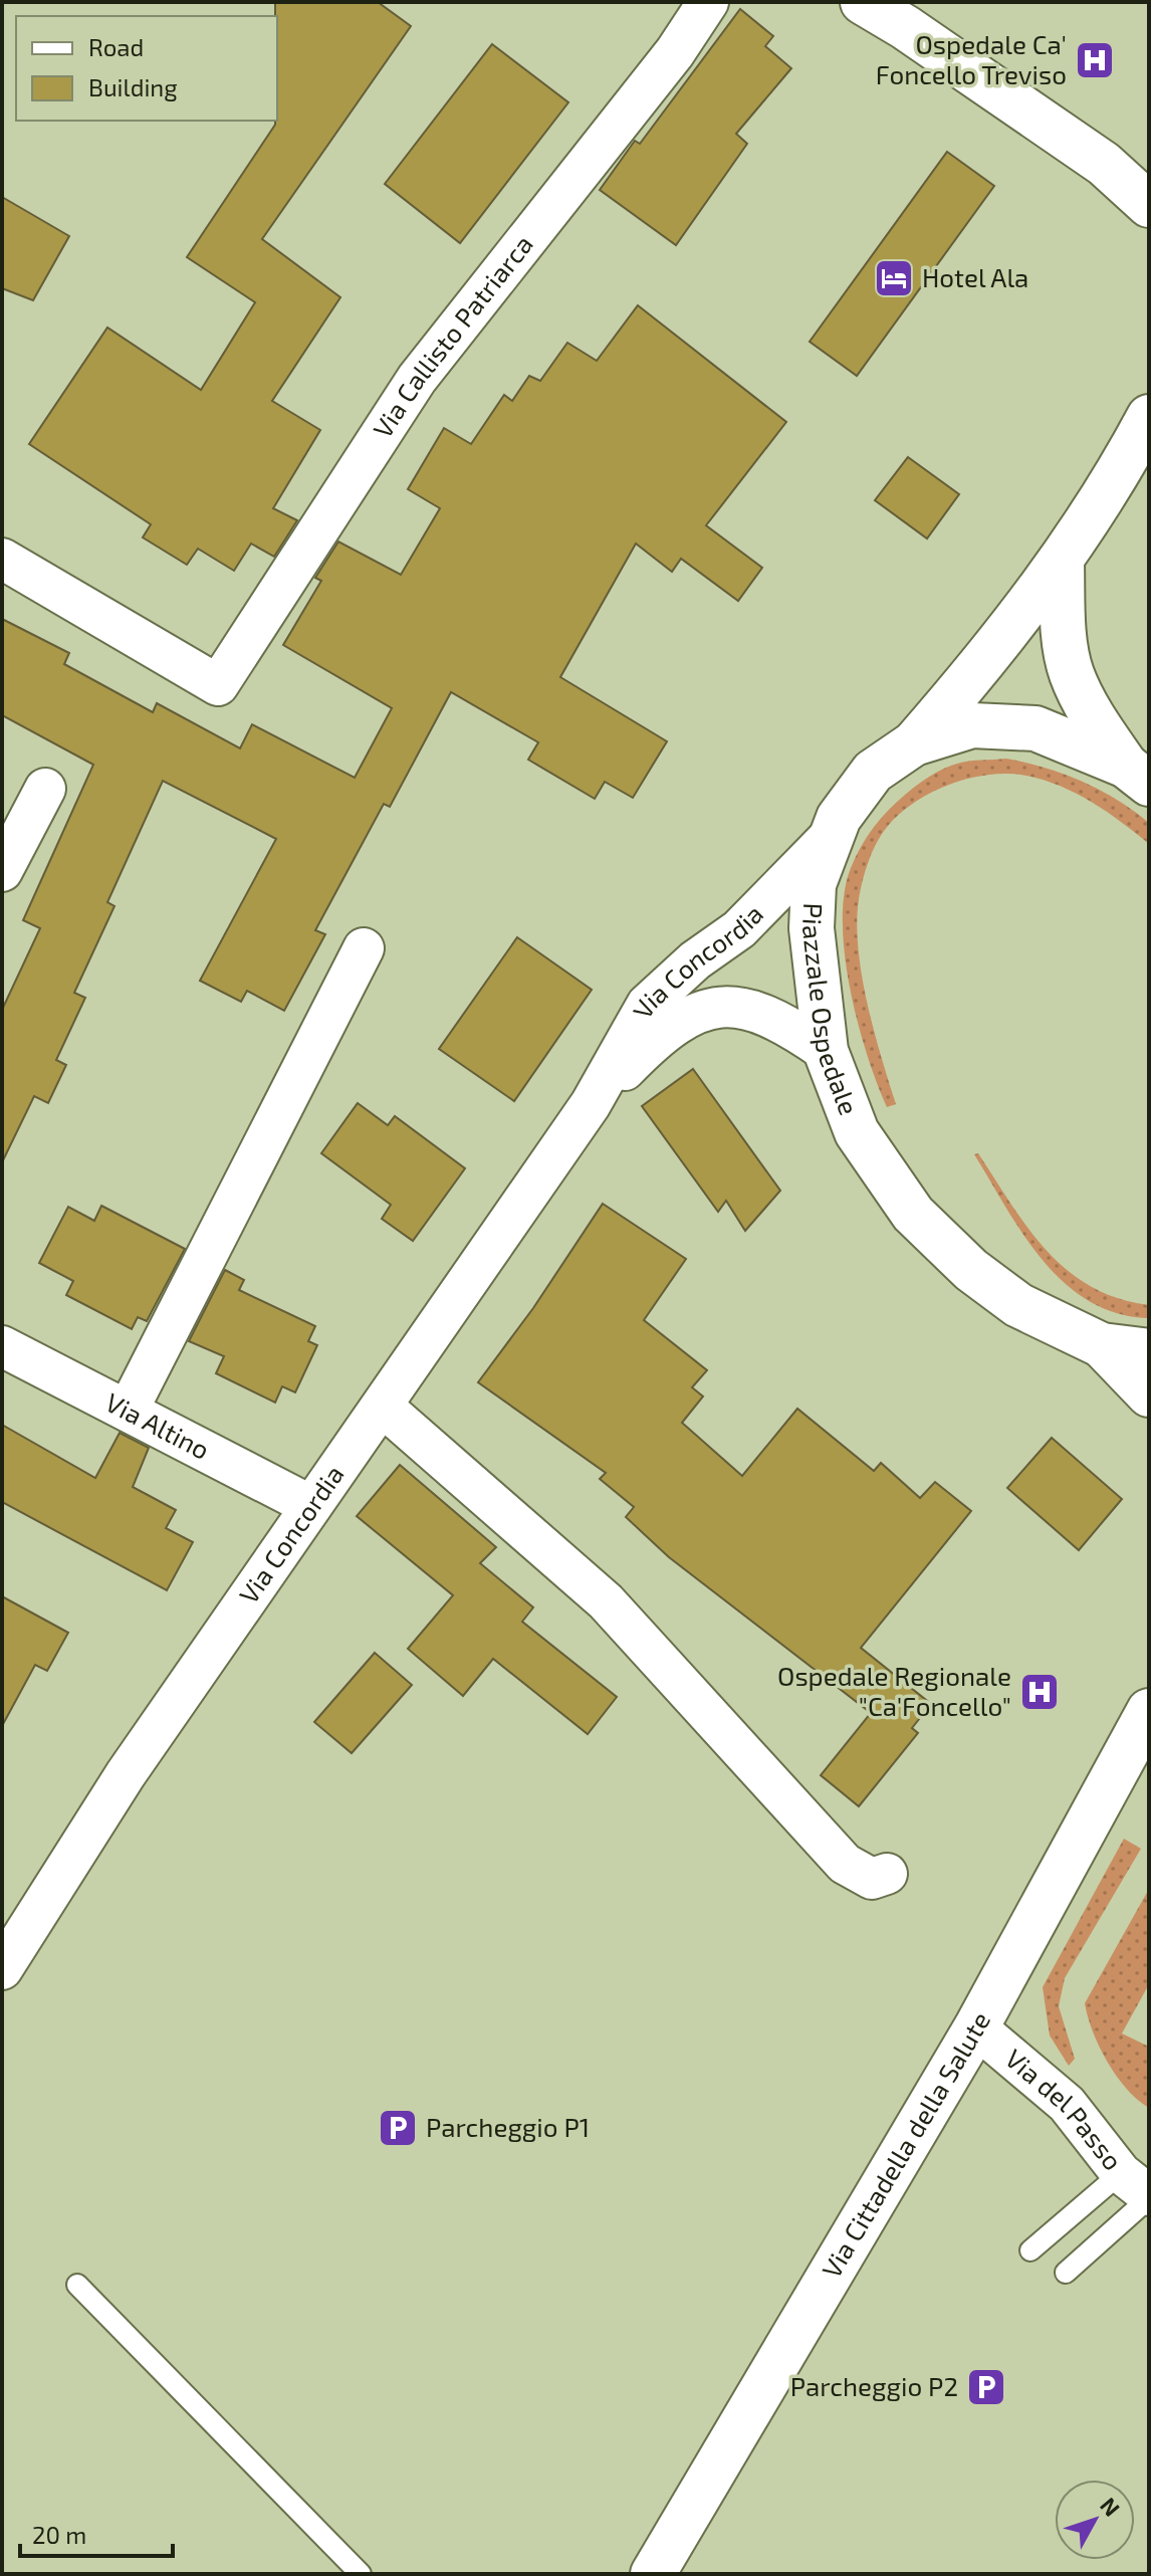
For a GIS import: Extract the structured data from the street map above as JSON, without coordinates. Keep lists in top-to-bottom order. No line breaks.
{"streets":{"street":["Via Callisto Patriarca","Via Concordia","Piazzale Ospedale","Via Altino","Via del Passo","Via Cittadella della Salute"]},"crossings":[["Via Concordia","Piazzale Ospedale"],["Via Concordia","Via Altino"],["Via del Passo","Via Cittadella della Salute"]],"places":{"hospital":["Ospedale Ca' Foncello Treviso","Ospedale Regionale \"Ca'Foncello\""],"hotel":["Hotel Ala"],"parking":["Parcheggio P1","Parcheggio P2"]},"legend":["Road","Building"],"scale_bar":"20 m","north":"top right"}
